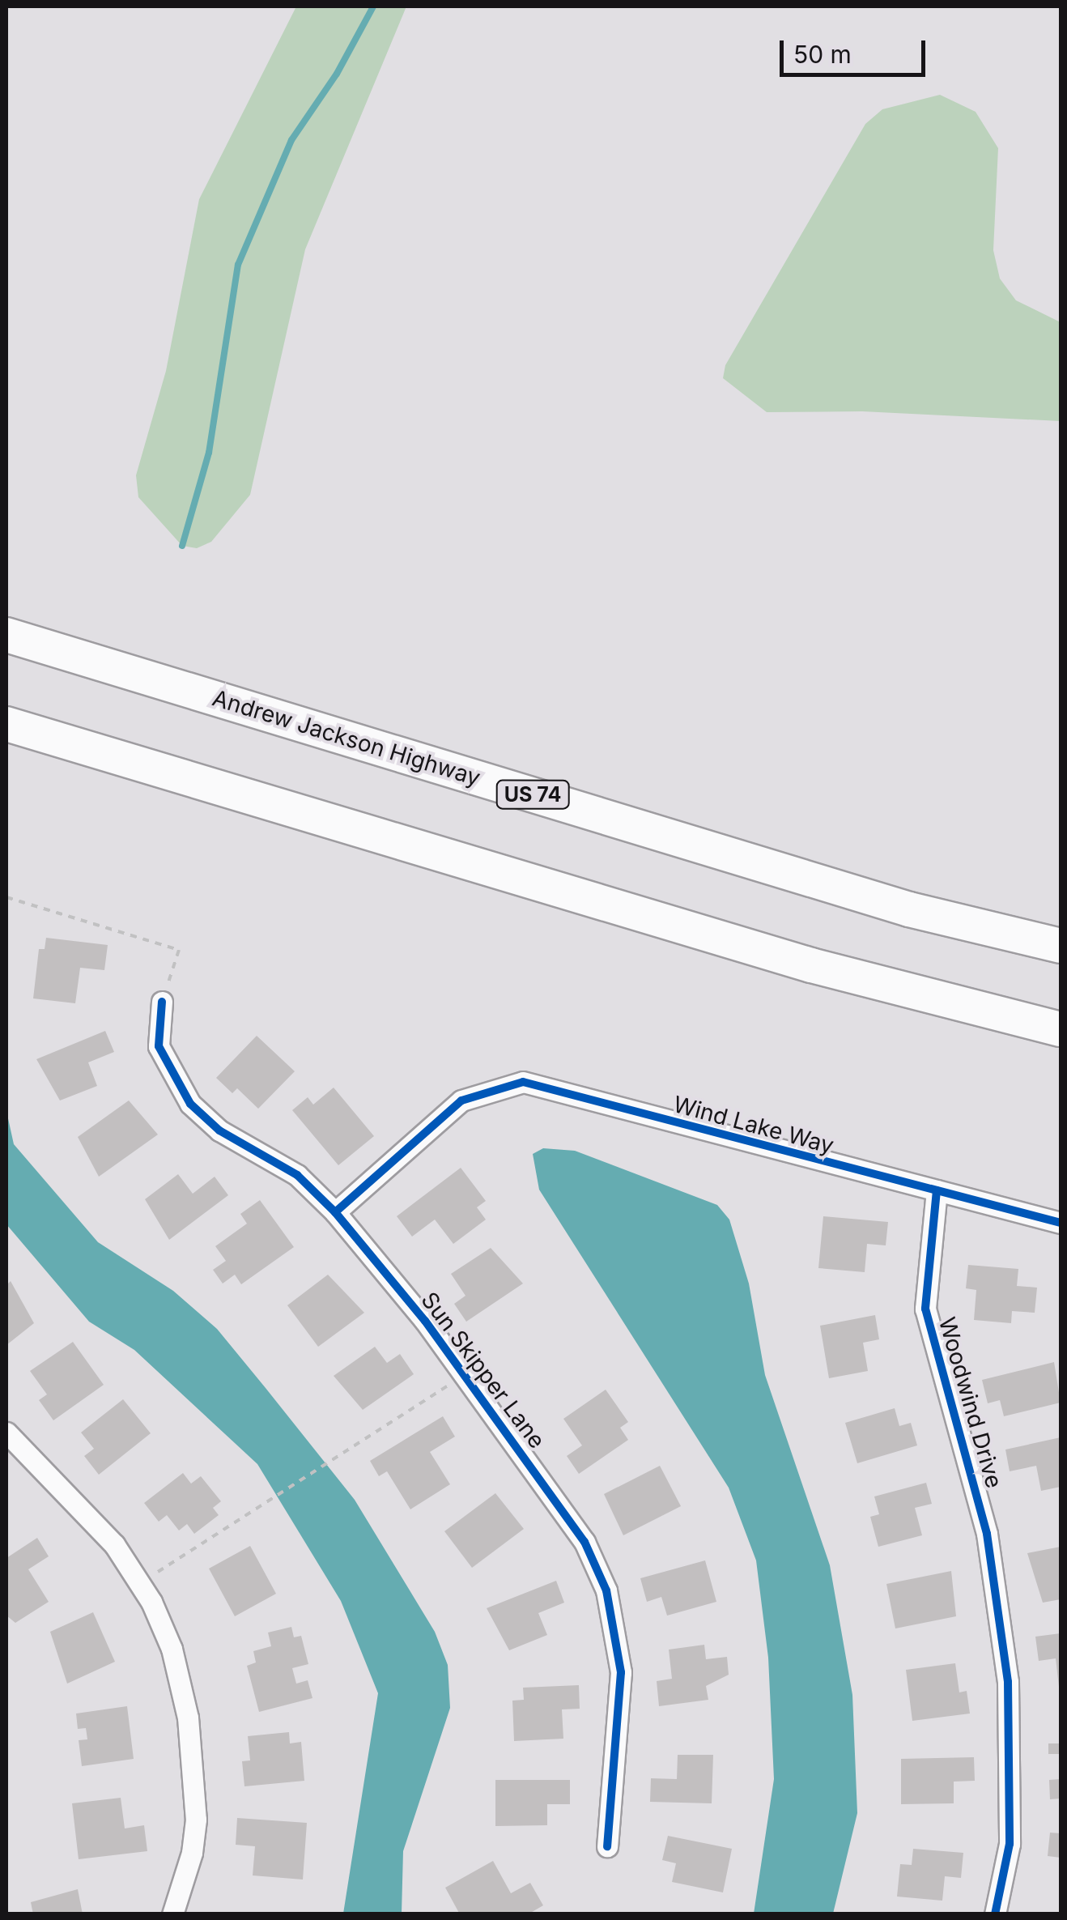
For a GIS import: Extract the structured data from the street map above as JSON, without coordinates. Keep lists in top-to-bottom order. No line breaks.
{"streets":{"highway":["Andrew Jackson Highway","US 74"],"street":["Wind Lake Way","Sun Skipper Lane","Woodwind Drive"]},"crossings":[["Wind Lake Way","Sun Skipper Lane"],["Wind Lake Way","Woodwind Drive"]],"scale_bar":"50 m"}
